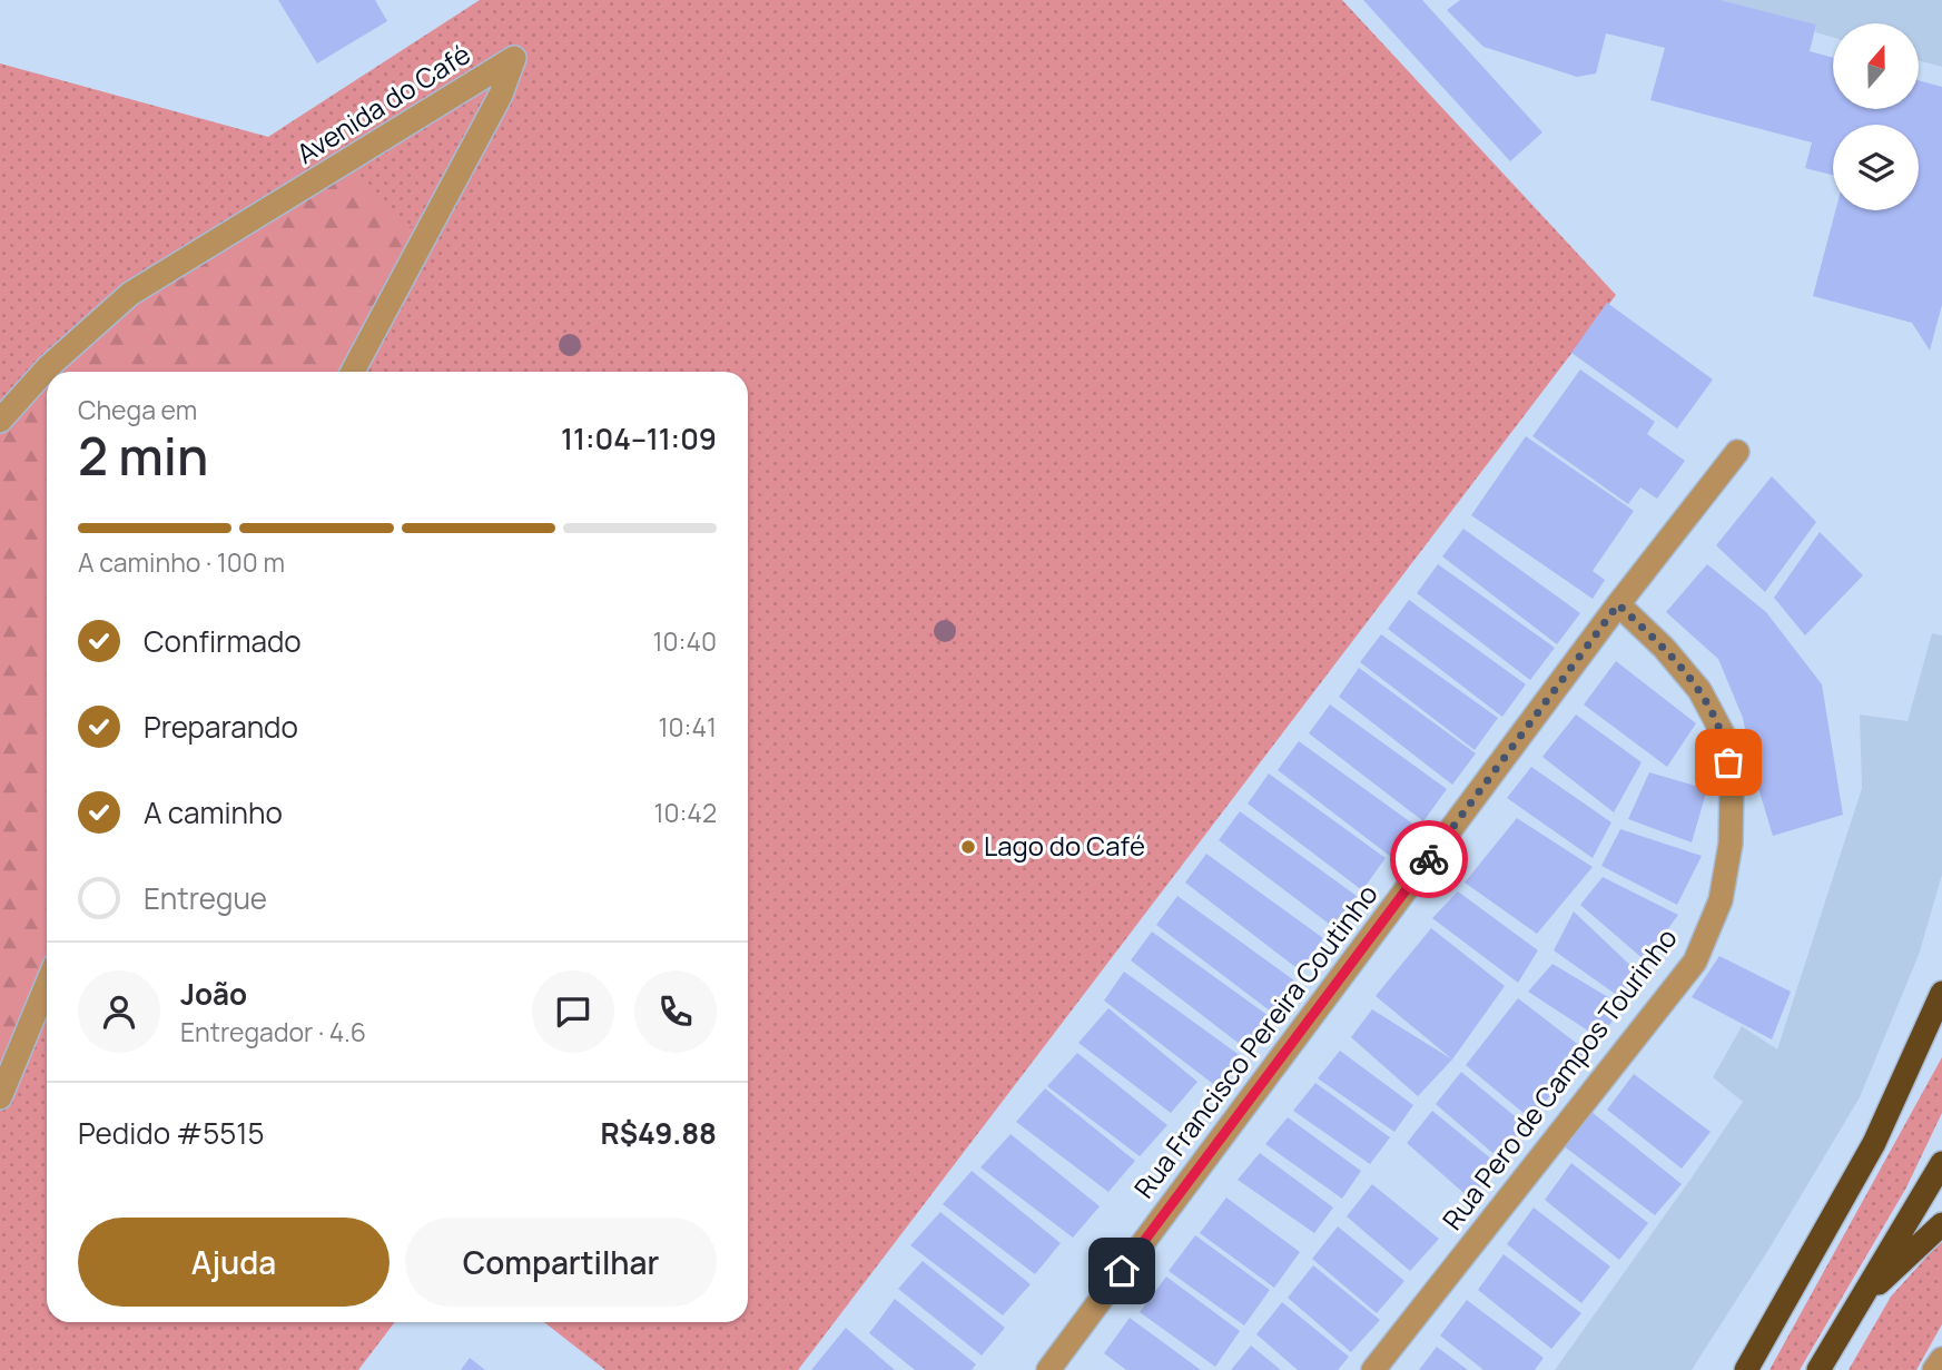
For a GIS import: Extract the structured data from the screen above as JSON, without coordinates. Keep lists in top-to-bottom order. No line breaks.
{"streets":{"street":["Avenida do Café","Rua Francisco Pereira Coutinho","Rua Pero de Campos Tourinho"]},"crossings":[["Rua Francisco Pereira Coutinho","Rua Pero de Campos Tourinho"]],"places":["Lago do Café"],"north":"top","page":{"heading":["2 min","Chega em","11:04–11:09"],"panel":["João","Entregador · 4.6","Pedido #5515","R$49.88"],"bar":"A caminho · 100 m","list":[["Confirmado","10:40"],["Preparando","10:41"],["A caminho","10:42"],"Entregue"],"buttons":["Ajuda","Compartilhar"]}}
